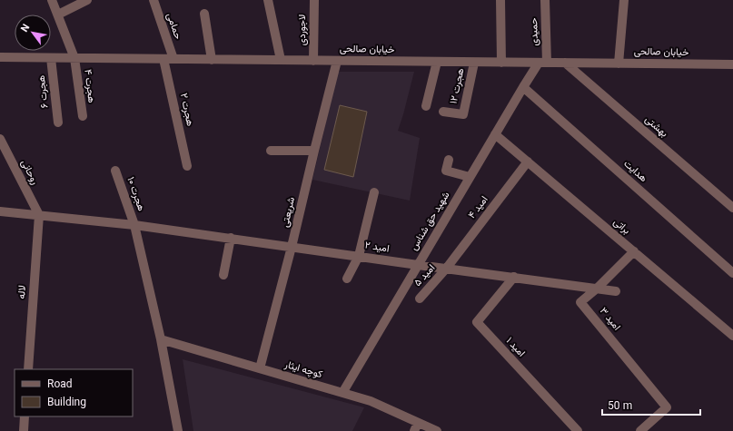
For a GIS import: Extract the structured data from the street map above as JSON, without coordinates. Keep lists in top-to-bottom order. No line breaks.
{"streets":{"street":["حمامی","لاجوردی","حمیدی","خیابان صالحی","هجرت ۴","هجرت ۱۲","هجرت ۶","هجرت ۲","بهشتی","هدایت","روحانی","هجرت ۱۰","امید ۴","شریعتی","شهید حق شناس","براتی","امید ۲","امید ۵","لاله","امید ۳","امید ۱","کوچه ایثار"]},"crossings":[["حمامی","خیابان صالحی"],["لاجوردی","خیابان صالحی"],["حمیدی","خیابان صالحی"],["حمیدی","شهید حق شناس"],["خیابان صالحی","هجرت ۴"],["خیابان صالحی","هجرت ۱۲"],["خیابان صالحی","هجرت ۶"],["خیابان صالحی","هجرت ۲"],["خیابان صالحی","بهشتی"],["خیابان صالحی","شریعتی"],["خیابان صالحی","شهید حق شناس"],["هدایت","شهید حق شناس"],["روحانی","لاله"],["هجرت ۱۰","امید ۲"],["هجرت ۱۰","کوچه ایثار"],["امید ۴","براتی"],["امید ۴","امید ۲"],["امید ۴","امید ۵"],["شریعتی","امید ۲"],["شریعتی","کوچه ایثار"],["شهید حق شناس","براتی"],["شهید حق شناس","امید ۲"],["شهید حق شناس","کوچه ایثار"],["براتی","امید ۳"],["امید ۲","امید ۵"],["امید ۲","امید ۳"],["امید ۲","امید ۱"]],"legend":["Road","Building"],"scale_bar":"50 m","north":"top left"}
